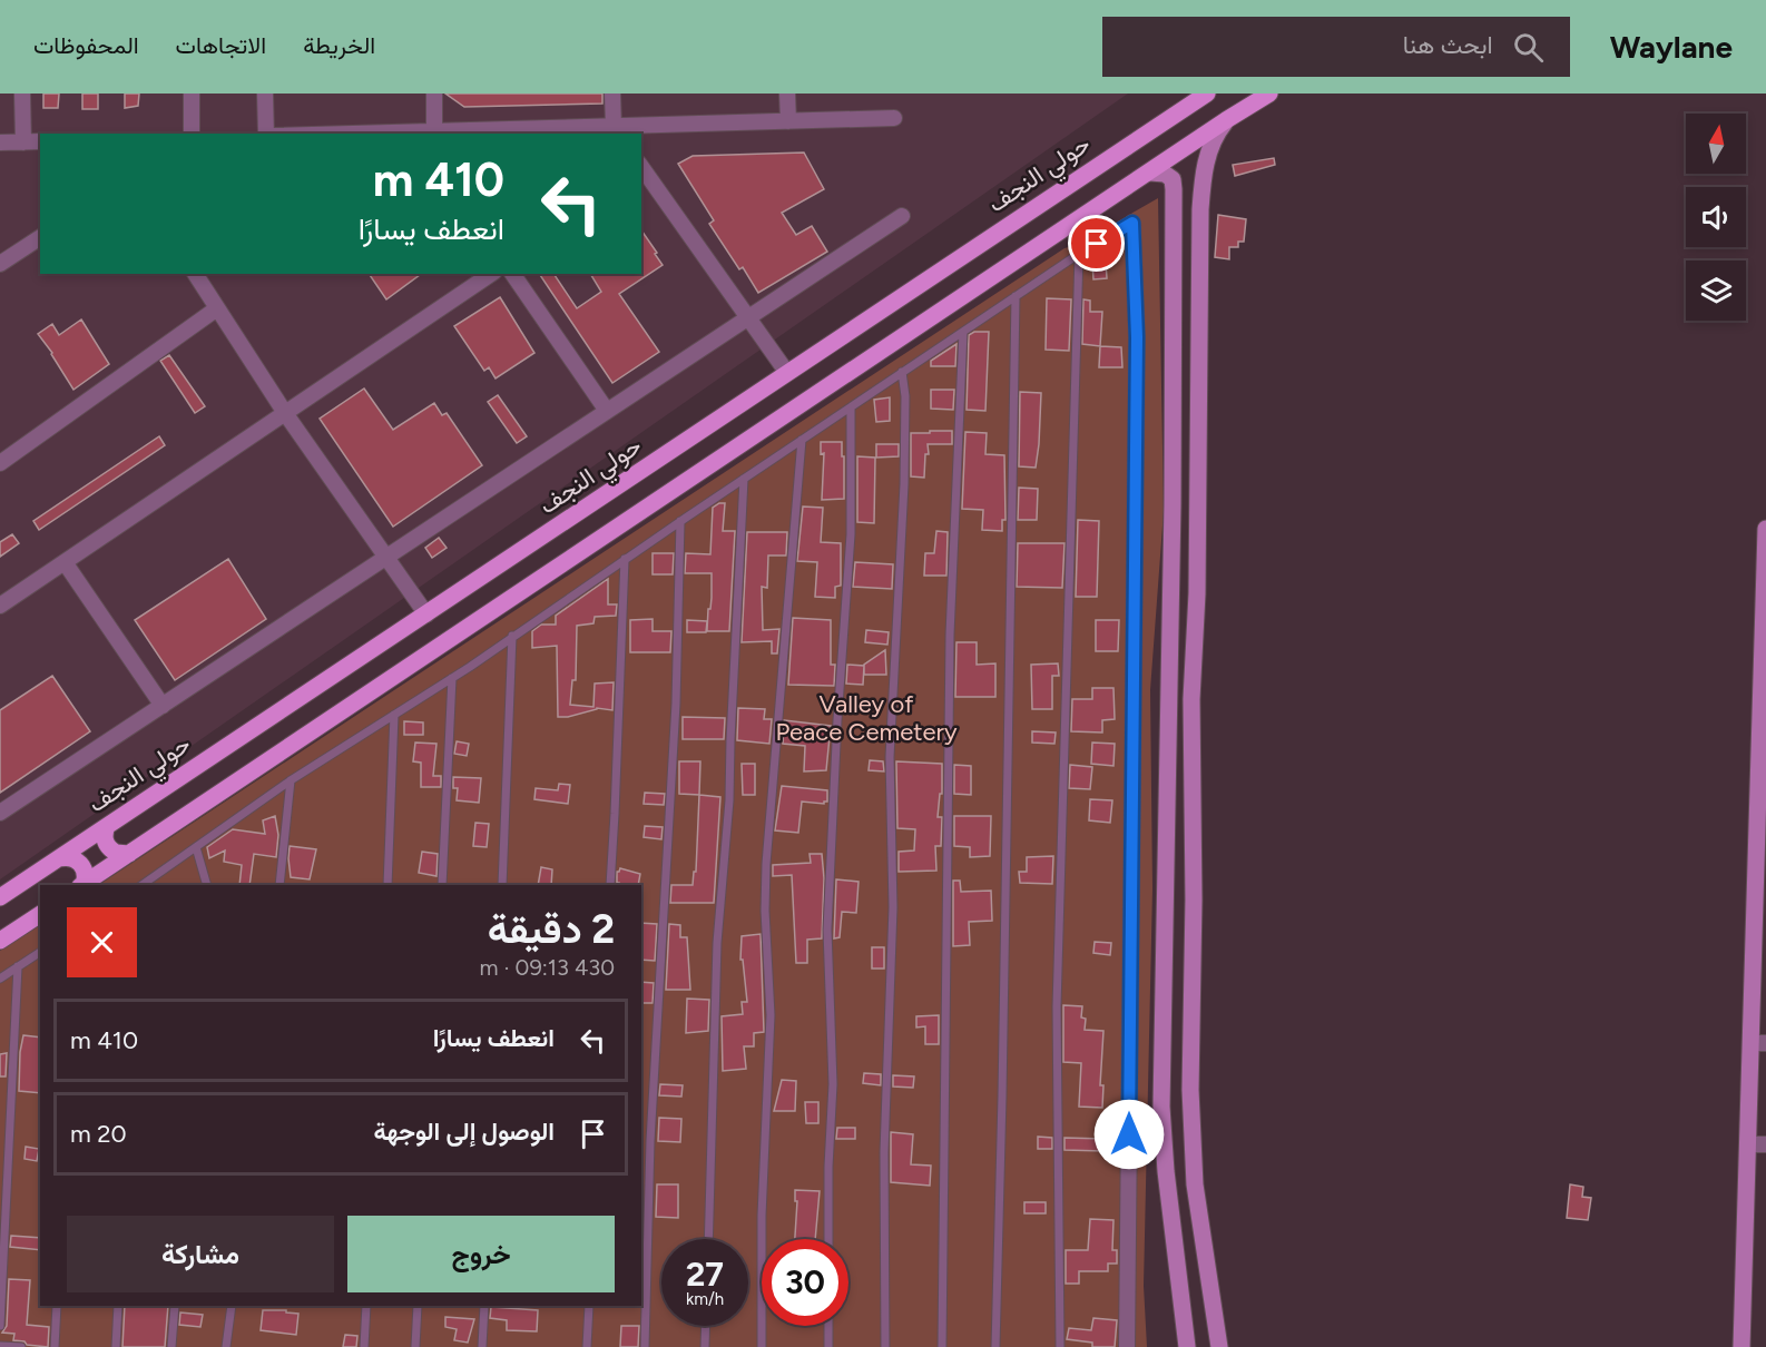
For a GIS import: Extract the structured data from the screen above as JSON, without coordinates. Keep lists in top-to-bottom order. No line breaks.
{"streets":{"main road":["حولي النجف"]},"parks":["Valley of Peace Cemetery"],"north":"top","page":{"header":"Waylane","search":"ابحث هنا","nav":["الخريطة","الاتجاهات","المحفوظات"],"turn":["410 m","انعطف يسارًا"],"heading":["2 دقيقة","430 m · 09:13"],"list":[{"name":"انعطف يسارًا","value":"410 m"},{"name":"الوصول إلى الوجهة","value":"20 m"}],"buttons":["خروج","مشاركة"],"speed":"27 km/h","limit":"30"}}
